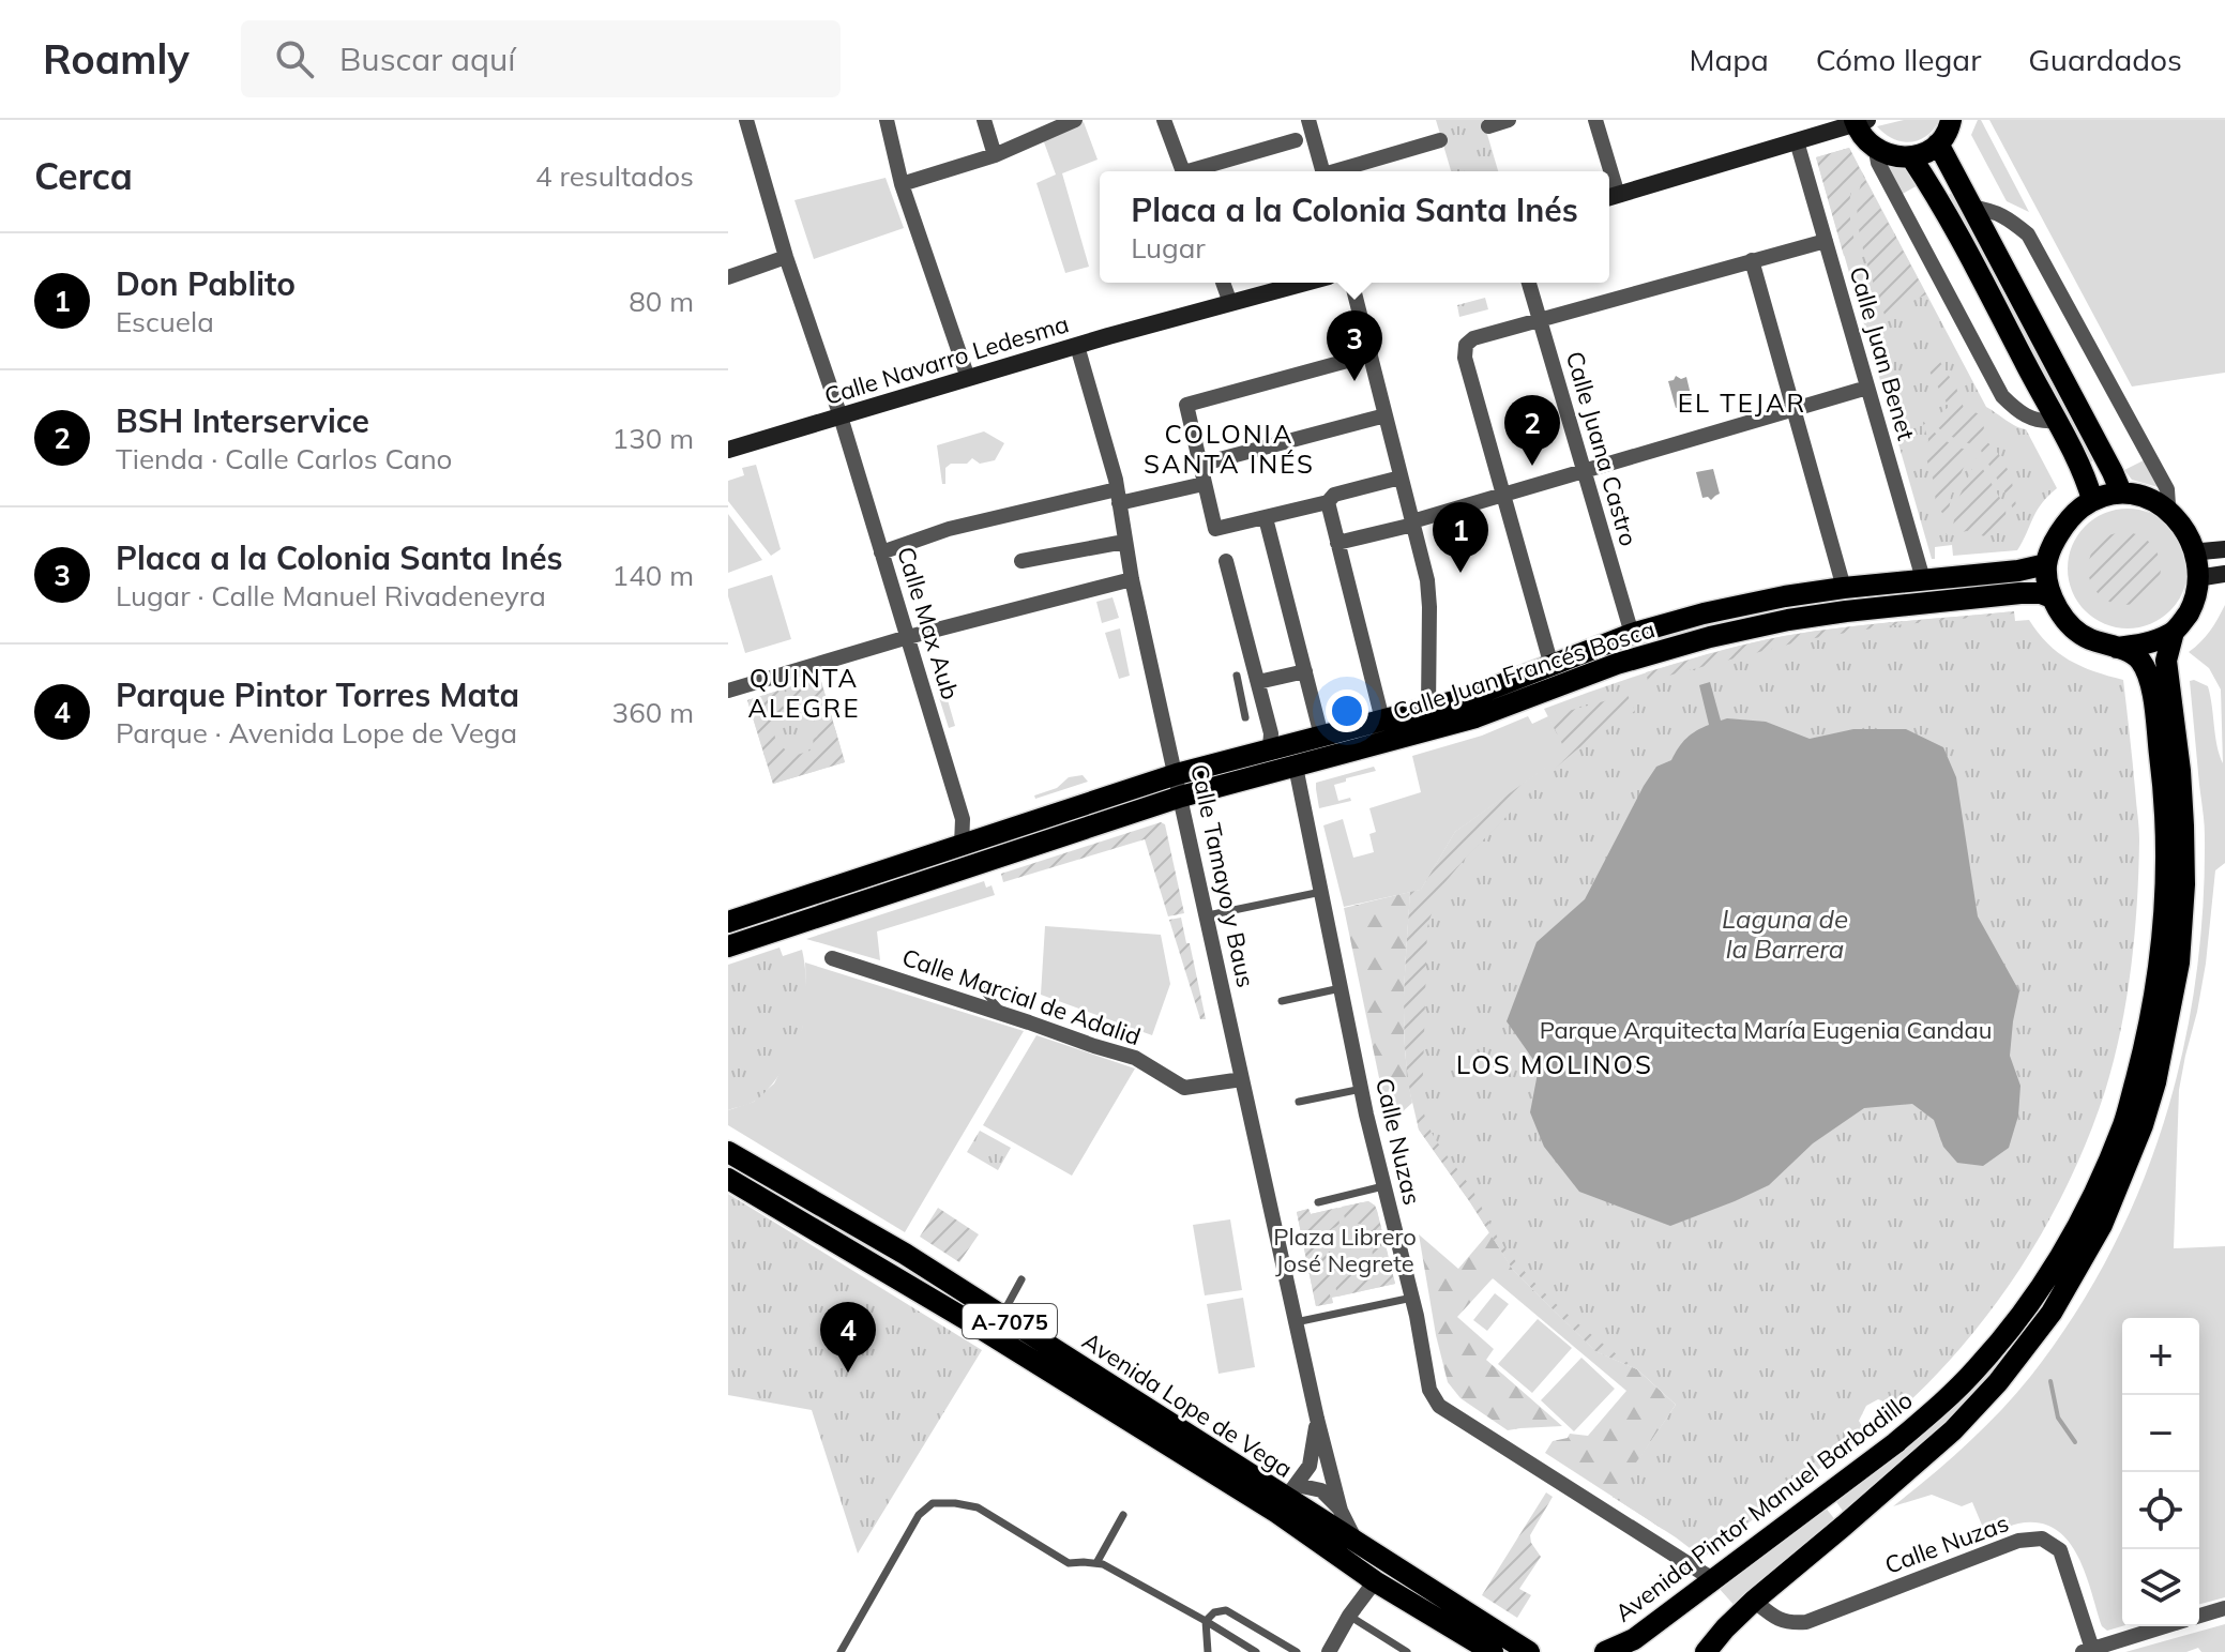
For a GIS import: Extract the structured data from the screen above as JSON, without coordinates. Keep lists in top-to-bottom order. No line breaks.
{"streets":{"main road":["Calle Navarro Ledesma","Calle Juan Francés Bosca","A-7075","Avenida Lope de Vega","Avenida Pintor Manuel Barbadillo"],"street":["Calle Juan Benet","Calle Juana Castro","Calle Max Aub","Calle Tamayo y Baus","Calle Marcial de Adalid","Calle Nuzas"]},"crossings":[["Calle Juan Benet","Calle Juan Francés Bosca"],["Calle Navarro Ledesma","Calle Max Aub"],["Calle Navarro Ledesma","Calle Tamayo y Baus"],["Calle Juana Castro","Calle Juan Francés Bosca"],["Calle Max Aub","Calle Juan Francés Bosca"],["Calle Juan Francés Bosca","Calle Tamayo y Baus"],["Calle Juan Francés Bosca","Calle Nuzas"],["Calle Juan Francés Bosca","Avenida Pintor Manuel Barbadillo"],["Calle Tamayo y Baus","Calle Marcial de Adalid"],["Calle Tamayo y Baus","Avenida Lope de Vega"],["Calle Nuzas","Avenida Pintor Manuel Barbadillo"]],"districts":["EL TEJAR","COLONIA SANTA INÉS","QUINTA ALEGRE","LOS MOLINOS"],"water":["Laguna de la Barrera"],"parks":["Parque Arquitecta María Eugenia Candau","Plaza Librero José Negrete"],"page":{"header":"Roamly","search":"Buscar aquí","nav":["Mapa","Cómo llegar","Guardados"],"heading":["Cerca","4 resultados"],"popup":["Placa a la Colonia Santa Inés","Lugar"],"list":[{"mark":"1","name":"Don Pablito","note":"Escuela","value":"80 m"},{"mark":"2","name":"BSH Interservice","note":"Tienda · Calle Carlos Cano","value":"130 m"},{"mark":"3","name":"Placa a la Colonia Santa Inés","note":"Lugar · Calle Manuel Rivadeneyra","value":"140 m"},{"mark":"4","name":"Parque Pintor Torres Mata","note":"Parque · Avenida Lope de Vega","value":"360 m"}],"pins":["3","2","1","4"],"map_buttons":["+","−"]}}
